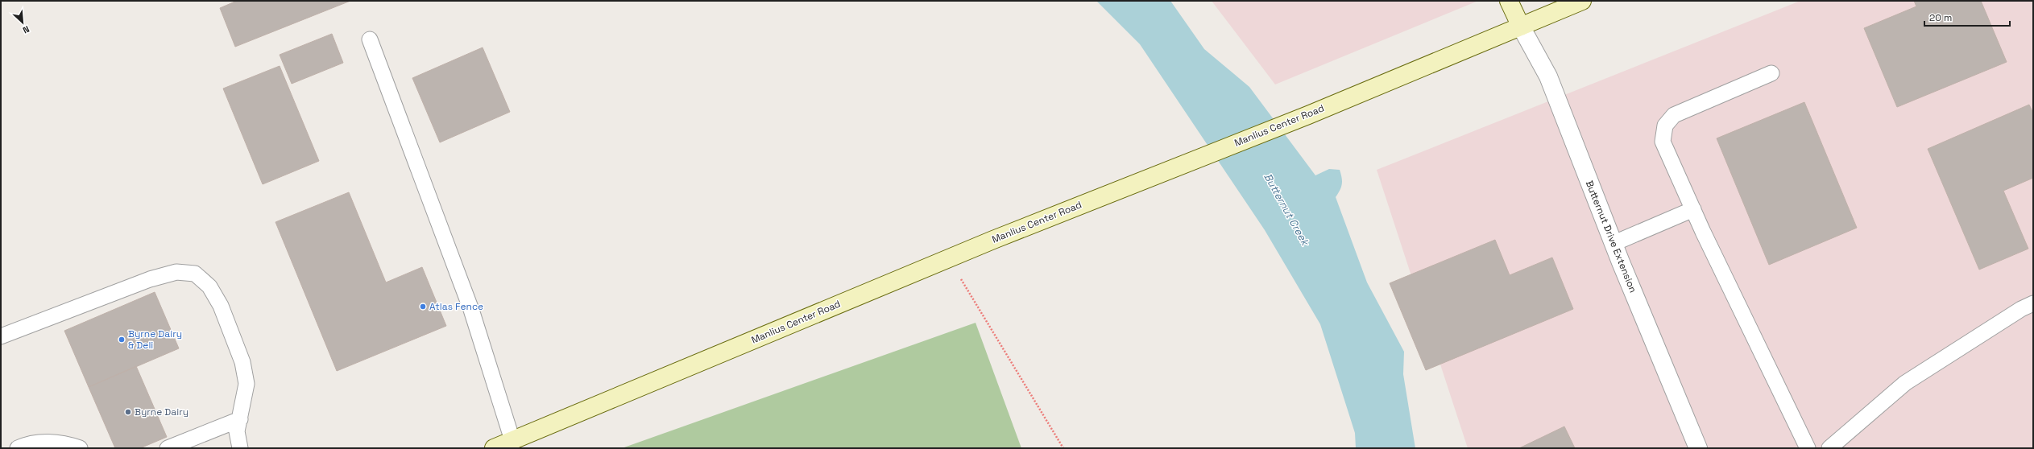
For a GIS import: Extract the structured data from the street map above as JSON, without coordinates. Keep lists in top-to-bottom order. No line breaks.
{"streets":{"main road":["Manlius Center Road"],"street":["Butternut Drive Extension"]},"crossings":[["Manlius Center Road","Butternut Drive Extension"]],"water":["Butternut Creek"],"places":["Atlas Fence","Byrne Dairy & Deli","Byrne Dairy"],"scale_bar":"20 m","north":"bottom right"}
